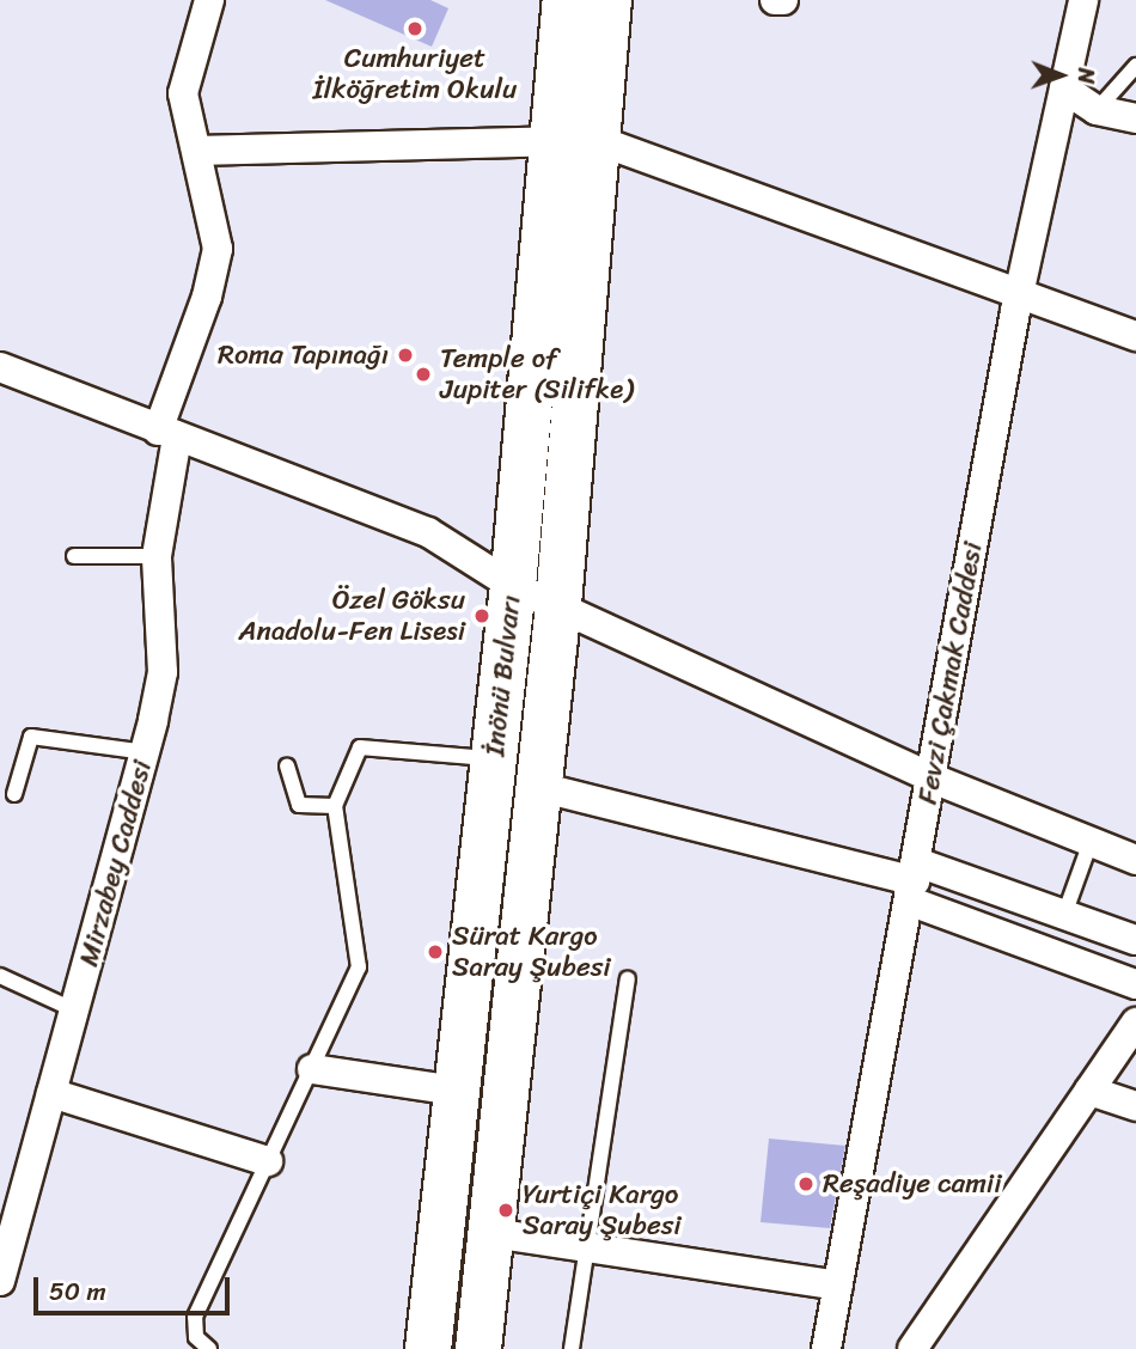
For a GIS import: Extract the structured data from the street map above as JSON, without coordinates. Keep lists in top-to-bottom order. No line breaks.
{"streets":{"main road":["İnönü Bulvarı"],"street":["Fevzi Çakmak Caddesi","Mirzabey Caddesi"]},"places":["Cumhuriyet İlköğretim Okulu","Roma Tapınağı","Temple of Jupiter (Silifke)","Özel Göksu Anadolu-Fen Lisesi","Sürat Kargo Saray Şubesi","Reşadiye camii","Yurtiçi Kargo Saray Şubesi"],"scale_bar":"50 m","north":"right"}
